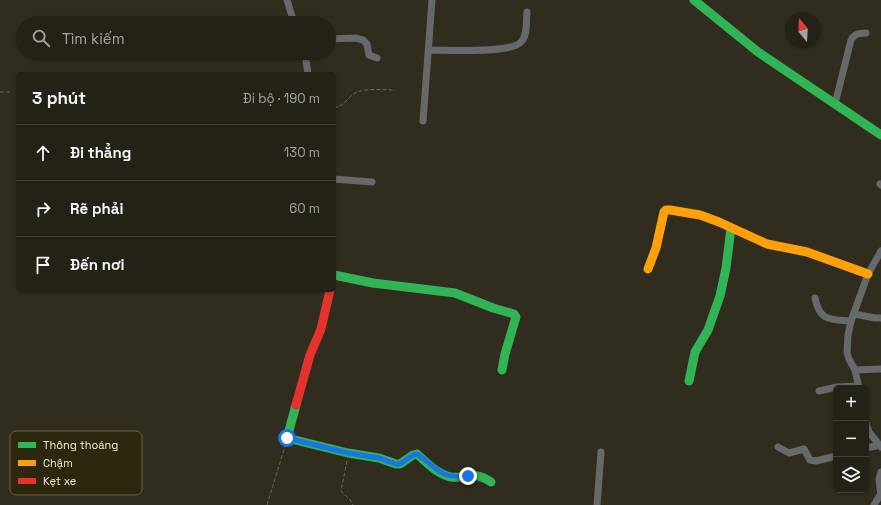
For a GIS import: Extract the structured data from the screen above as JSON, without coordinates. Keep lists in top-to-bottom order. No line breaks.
{"legend":["Thông thoáng","Chậm","Kẹt xe"],"north":"top","page":{"search":"Tìm kiếm","heading":["3 phút","Đi bộ · 190 m"],"list":[["Đi thẳng","130 m"],["Rẽ phải","60 m"],"Đến nơi"],"map_buttons":["+","−"]}}
